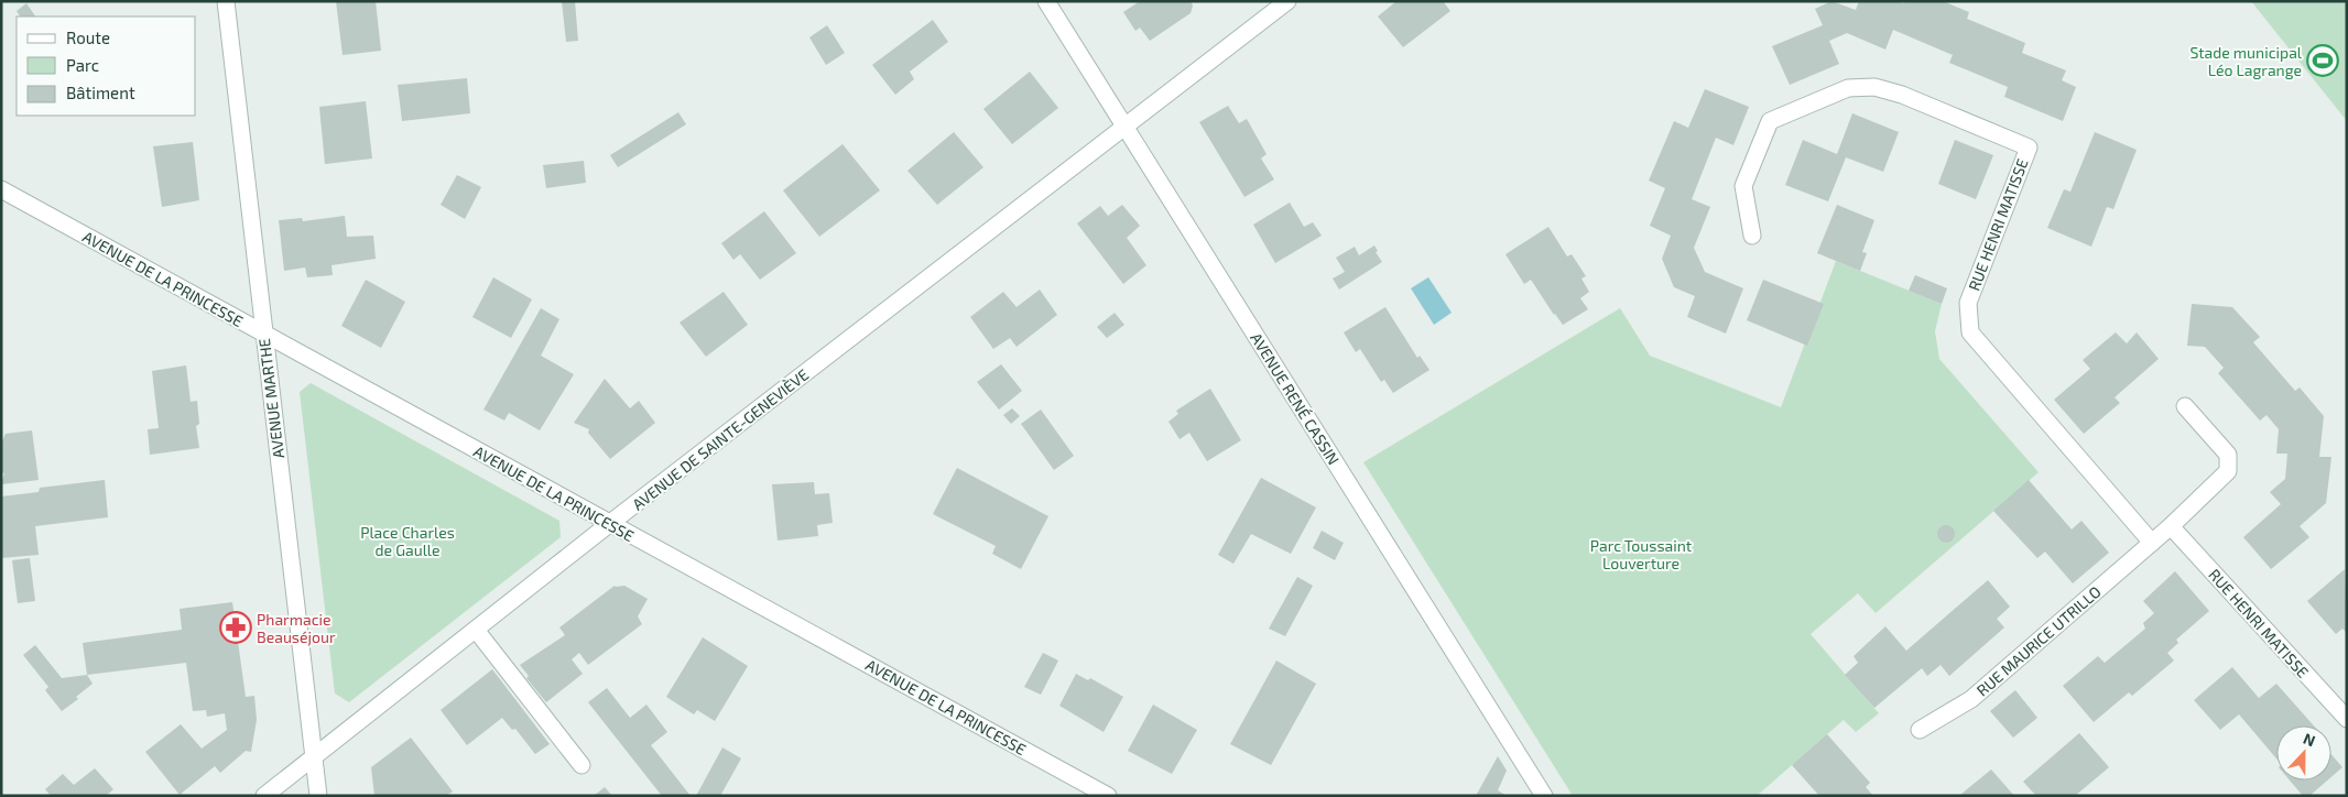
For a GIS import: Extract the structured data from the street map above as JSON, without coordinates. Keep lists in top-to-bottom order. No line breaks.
{"streets":{"street":["RUE HENRI MATISSE","AVENUE DE LA PRINCESSE","AVENUE MARTHE","AVENUE RENÉ CASSIN","AVENUE DE SAINTE-GENEVIÈVE","RUE MAURICE UTRILLO"]},"crossings":[["RUE HENRI MATISSE","RUE MAURICE UTRILLO"],["AVENUE DE LA PRINCESSE","AVENUE MARTHE"],["AVENUE DE LA PRINCESSE","AVENUE DE SAINTE-GENEVIÈVE"],["AVENUE MARTHE","AVENUE DE SAINTE-GENEVIÈVE"],["AVENUE RENÉ CASSIN","AVENUE DE SAINTE-GENEVIÈVE"]],"parks":["Place Charles de Gaulle","Parc Toussaint Louverture"],"places":{"sports":["Stade municipal Léo Lagrange"],"pharmacy":["Pharmacie Beauséjour"]},"legend":["Route","Parc","Bâtiment"],"north":"top"}
